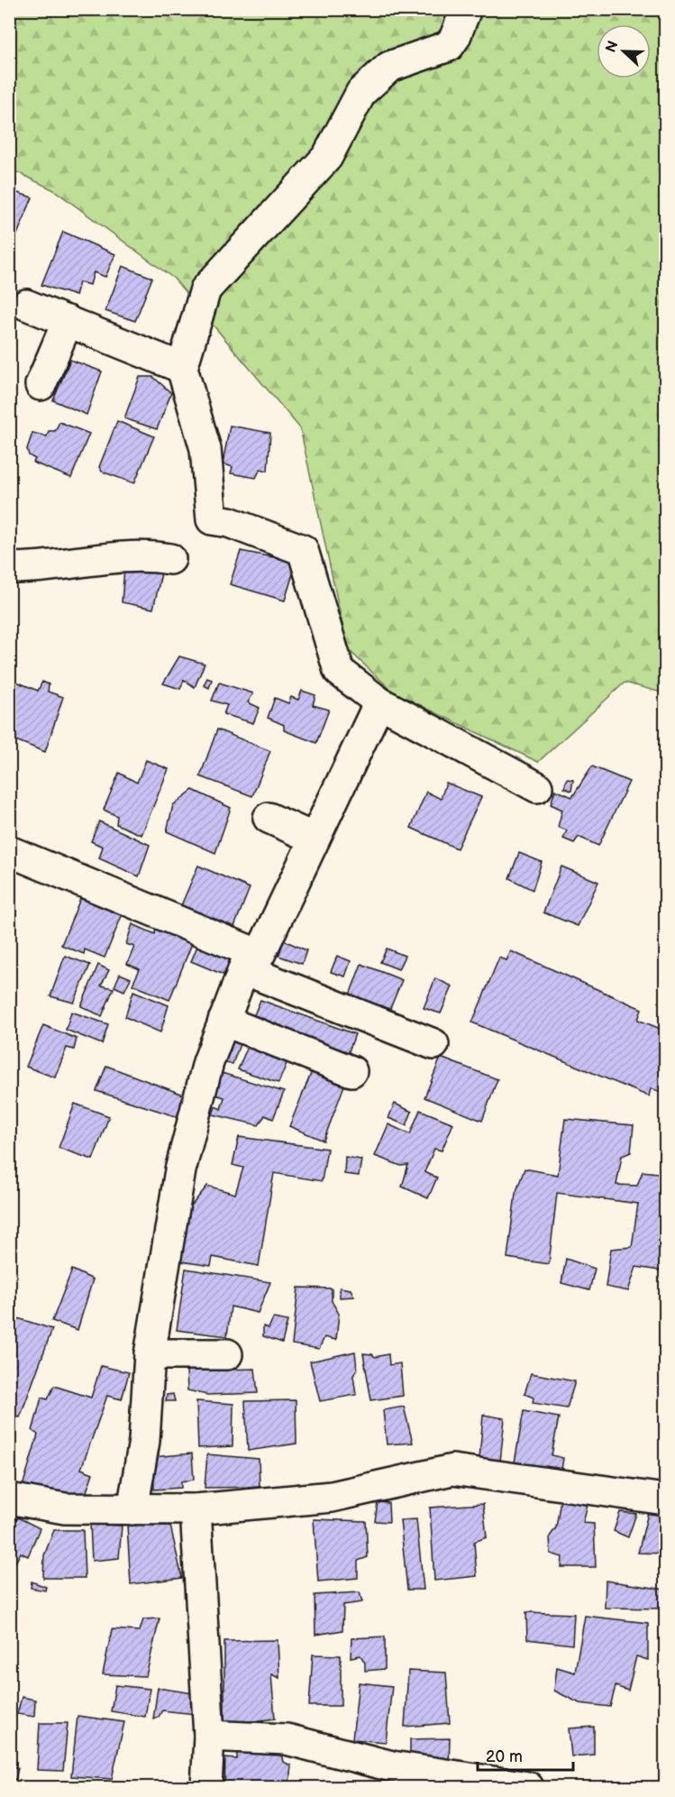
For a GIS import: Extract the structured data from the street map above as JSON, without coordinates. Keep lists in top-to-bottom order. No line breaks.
{"scale_bar":"20 m","north":"left"}
